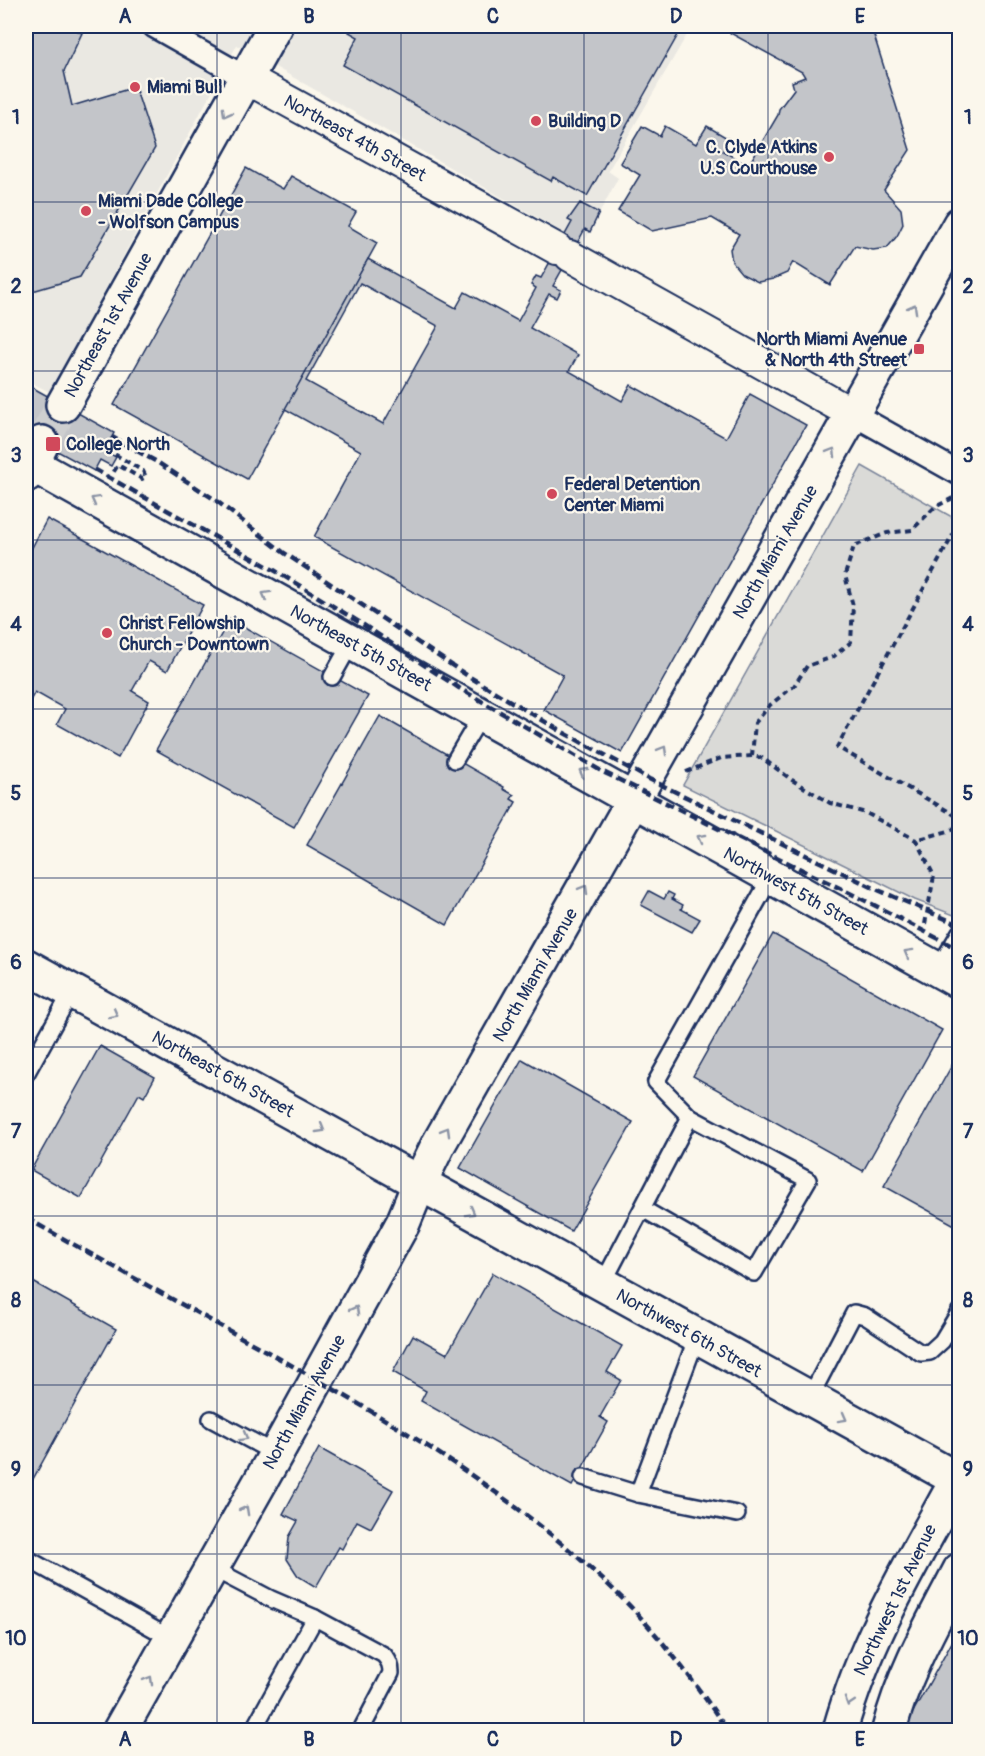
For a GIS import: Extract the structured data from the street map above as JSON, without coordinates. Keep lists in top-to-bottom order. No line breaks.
{"streets":{"main road":["Northeast 1st Avenue","North Miami Avenue","Northeast 5th Street","Northwest 5th Street","Northeast 6th Street","Northwest 6th Street","Northwest 1st Avenue"],"street":["Northeast 4th Street"]},"crossings":[["Northeast 4th Street","Northeast 1st Avenue"],["Northeast 4th Street","North Miami Avenue"],["North Miami Avenue","Northeast 5th Street"],["North Miami Avenue","Northwest 5th Street"],["North Miami Avenue","Northeast 6th Street"],["North Miami Avenue","Northwest 6th Street"],["Northeast 5th Street","Northwest 5th Street"],["Northeast 6th Street","Northwest 6th Street"],["Northwest 6th Street","Northwest 1st Avenue"]],"one_way":["Northeast 1st Avenue","North Miami Avenue","Northeast 5th Street","Northwest 5th Street","Northeast 6th Street","Northwest 6th Street"],"places":{"other":["Miami Bull","Building D","C. Clyde Atkins U.S Courthouse","Miami Dade College - Wolfson Campus","Federal Detention Center Miami","Christ Fellowship Church - Downtown"],"transit":["North Miami Avenue & North 4th Street","College North"]},"grid":{"columns":["A","B","C","D","E"],"rows":["1","2","3","4","5","6","7","8","9","10"]}}
